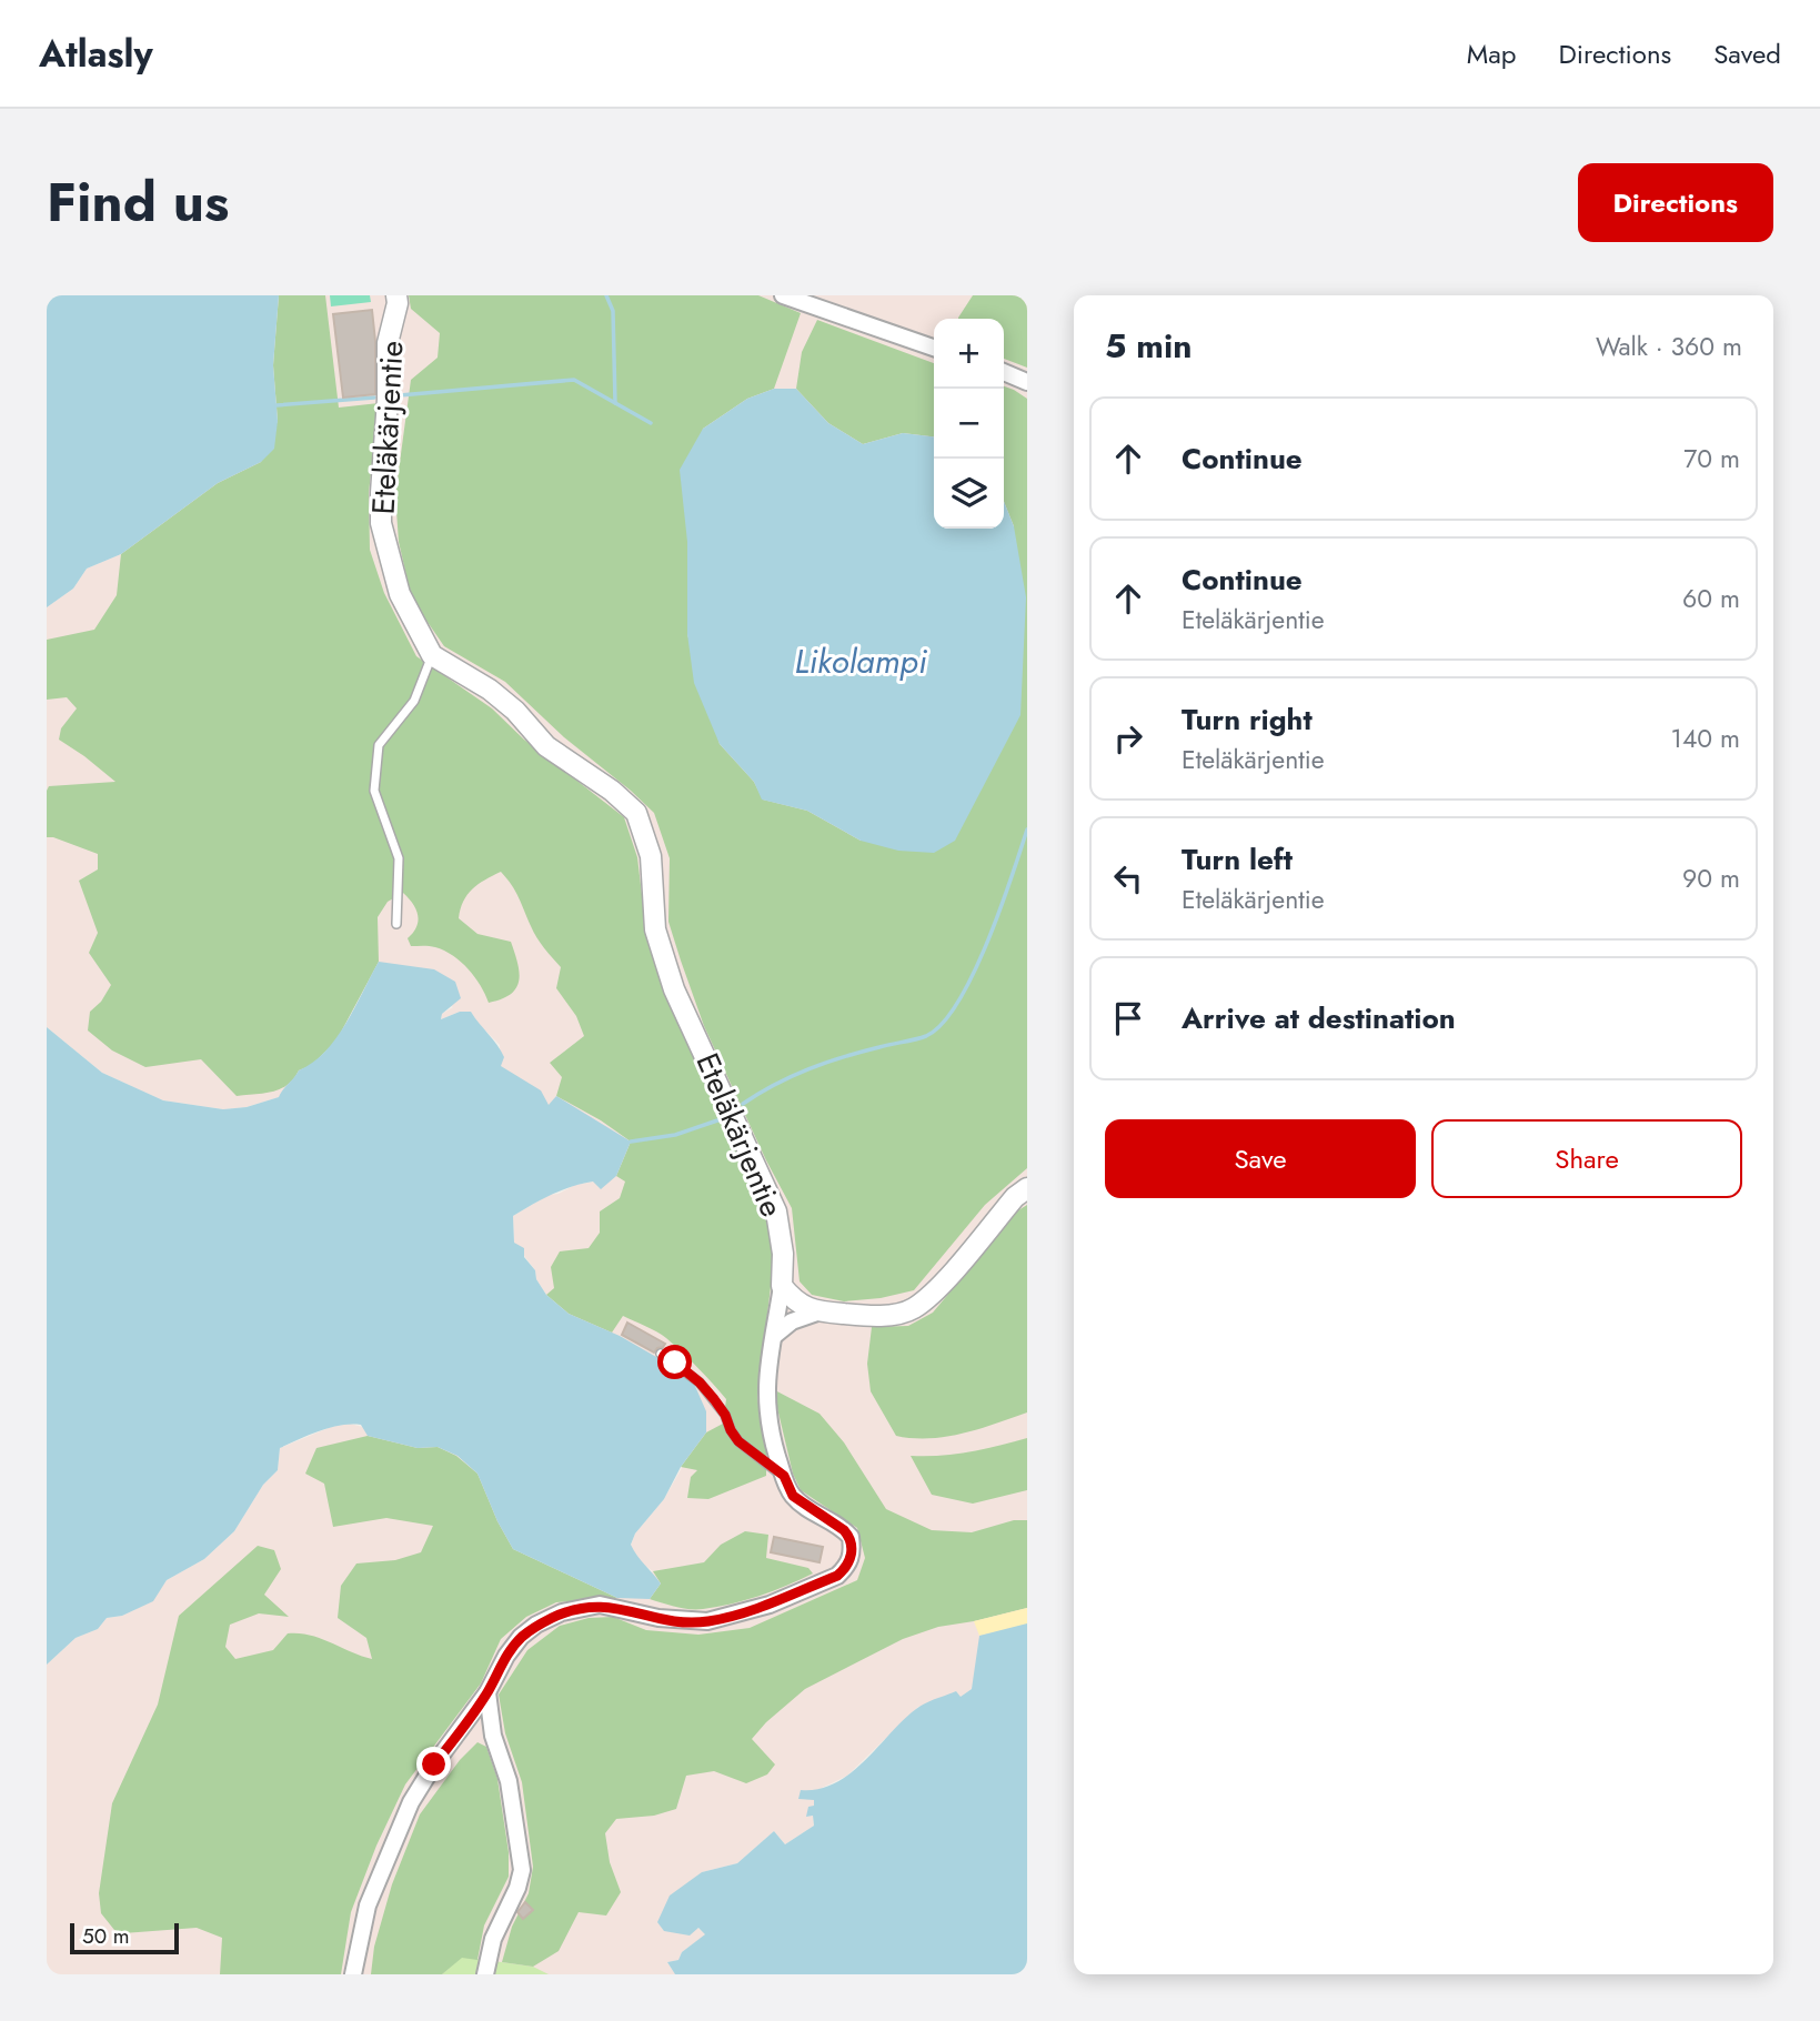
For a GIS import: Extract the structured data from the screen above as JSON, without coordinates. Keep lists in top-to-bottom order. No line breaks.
{"streets":{"street":["Eteläkärjentie"]},"water":["Likolampi"],"scale_bar":"50 m","page":{"header":"Atlasly","nav":["Map","Directions","Saved"],"title":"Find us","buttons":["Directions",["Save","Share"]],"heading":["5 min","Walk · 360 m"],"map_buttons":["+","−"],"list":[["Continue","70 m"],["Continue","Eteläkärjentie","60 m"],["Turn right","Eteläkärjentie","140 m"],["Turn left","Eteläkärjentie","90 m"],"Arrive at destination"],"scale":"50 m"}}
